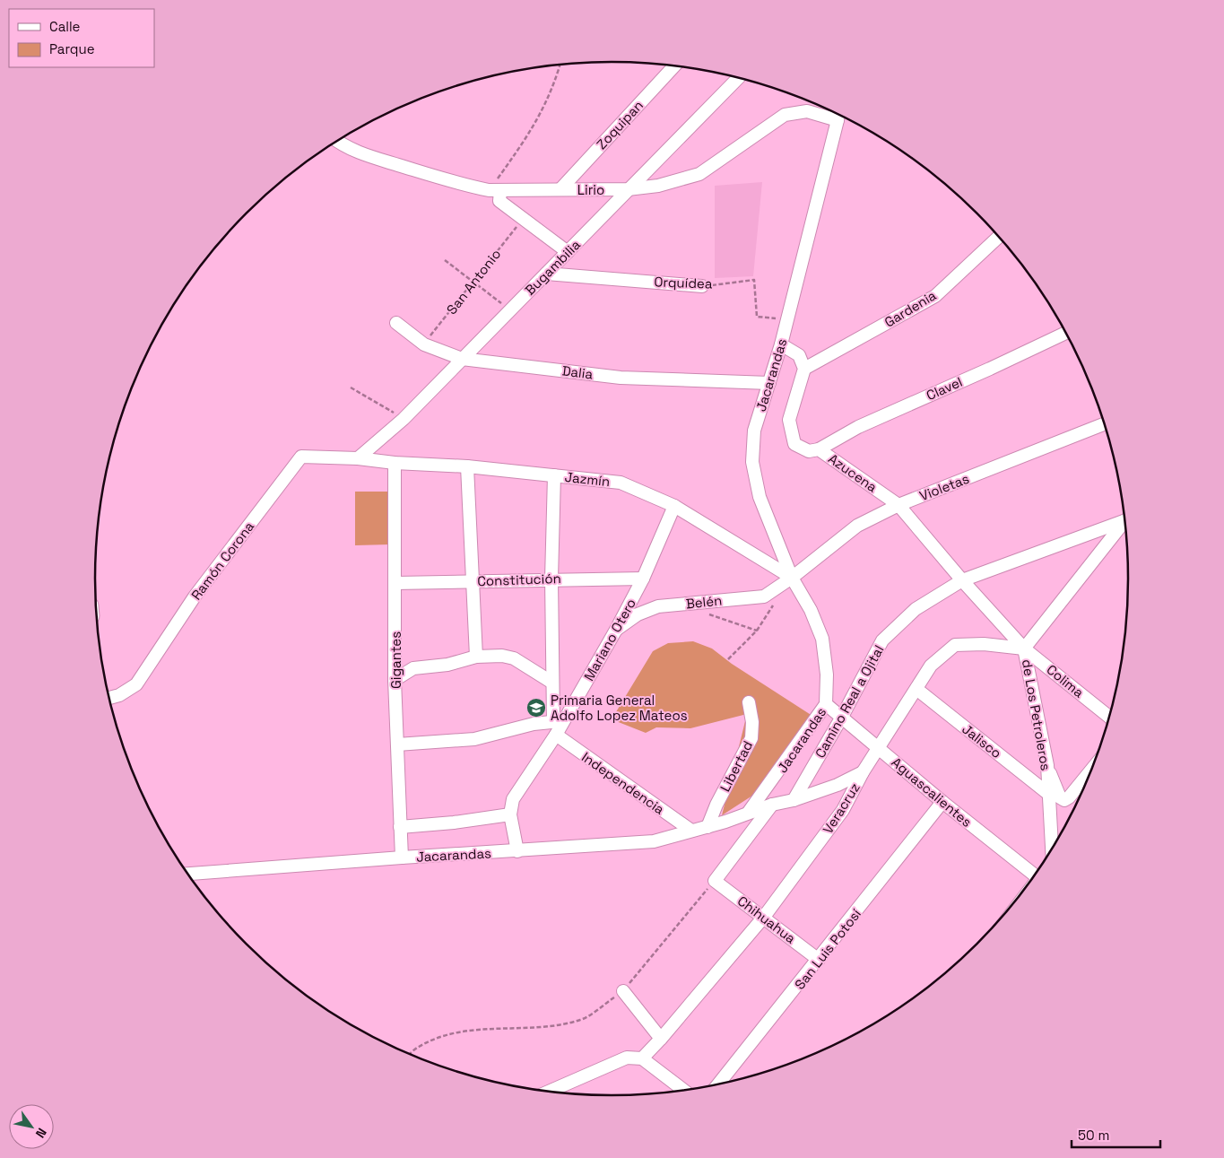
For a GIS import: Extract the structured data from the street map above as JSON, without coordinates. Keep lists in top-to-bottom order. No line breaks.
{"streets":{"street":["Zoquipan","Lirio","Bugambilia","Orquídea","Gardenia","Dalia","Jacarandas","Clavel","Azucena","Jazmín","Violetas","Ramón Corona","Constitución","Belén","Mariano Otero","Gigantes","Colima","Camino Real a Ojital","de Los Petroleros","Jalisco","Libertad","Independencia","Aguascalientes","Veracruz","Chihuahua","San Luis Potosí"],"path":["San Antonio"]},"crossings":[["Zoquipan","Lirio"],["Lirio","Bugambilia"],["Lirio","Jacarandas"],["Bugambilia","Orquídea"],["Bugambilia","Dalia"],["Bugambilia","Jazmín"],["Bugambilia","Ramón Corona"],["San Antonio","Dalia"],["Orquídea","Jacarandas"],["Gardenia","Azucena"],["Dalia","Jacarandas"],["Jacarandas","Jazmín"],["Jacarandas","Violetas"],["Jacarandas","Belén"],["Jacarandas","Mariano Otero"],["Jacarandas","Gigantes"],["Jacarandas","Libertad"],["Jacarandas","Independencia"],["Jacarandas","Aguascalientes"],["Clavel","Azucena"],["Azucena","Violetas"],["Azucena","Colima"],["Azucena","Camino Real a Ojital"],["Jazmín","Violetas"],["Jazmín","Ramón Corona"],["Jazmín","Belén"],["Jazmín","Mariano Otero"],["Jazmín","Gigantes"],["Violetas","Belén"],["Constitución","Mariano Otero"],["Constitución","Gigantes"],["Belén","Mariano Otero"],["Mariano Otero","Independencia"],["Colima","Camino Real a Ojital"],["Colima","de Los Petroleros"],["Colima","Veracruz"],["Camino Real a Ojital","Aguascalientes"],["de Los Petroleros","Jalisco"],["de Los Petroleros","Veracruz"],["Jalisco","Veracruz"],["Aguascalientes","Veracruz"],["Aguascalientes","San Luis Potosí"],["Veracruz","Chihuahua"],["Chihuahua","San Luis Potosí"]],"places":{"school or university":["Primaria General Adolfo Lopez Mateos"]},"legend":["Calle","Parque"],"scale_bar":"50 m","north":"bottom right"}
